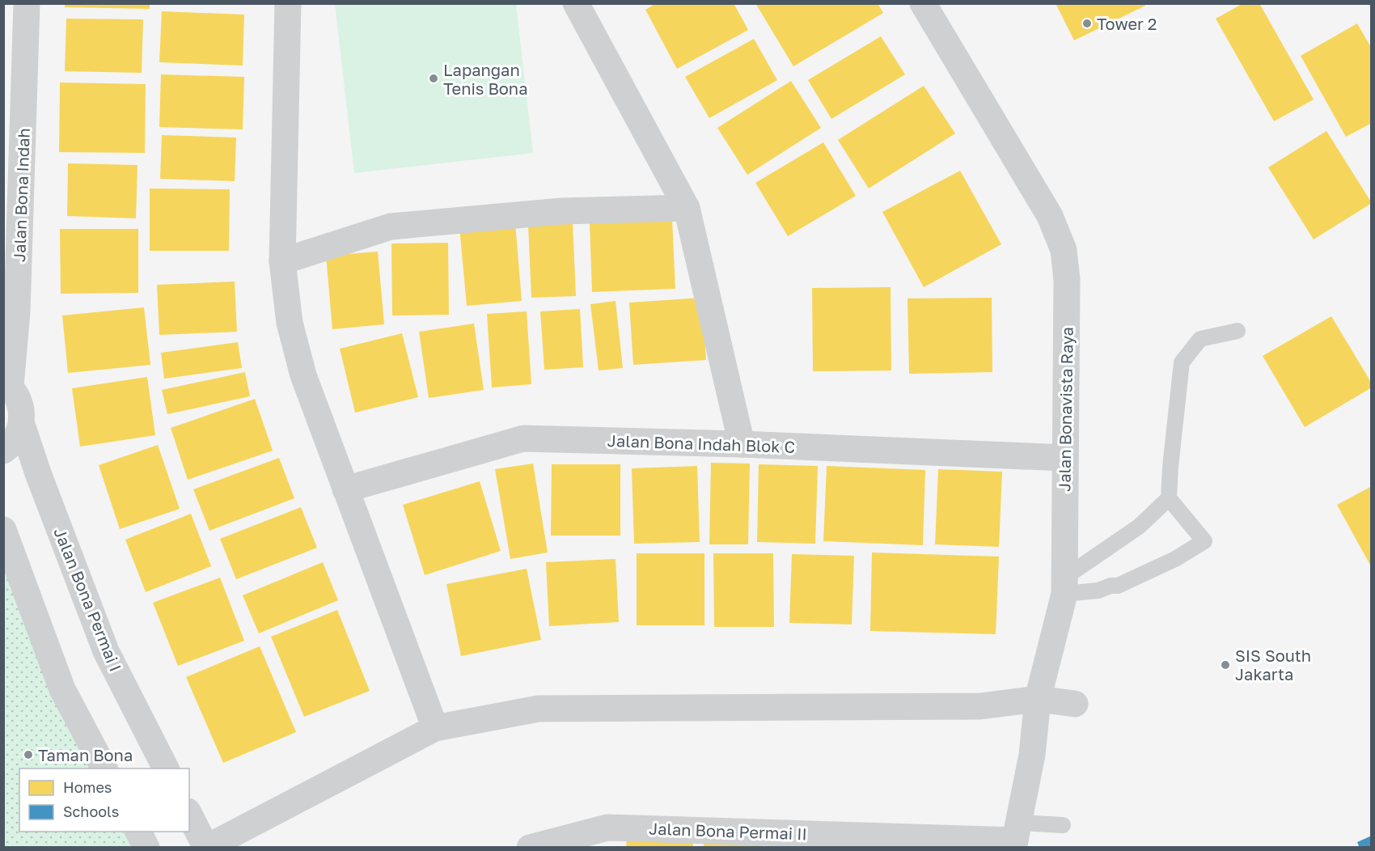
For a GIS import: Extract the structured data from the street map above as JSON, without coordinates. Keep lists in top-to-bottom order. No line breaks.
{"streets":{"street":["Jalan Bona Indah","Jalan Bonavista Raya","Jalan Bona Indah Blok C","Jalan Bona Permai I","Jalan Bona Permai II"]},"crossings":[["Jalan Bona Indah","Jalan Bona Permai I"],["Jalan Bonavista Raya","Jalan Bona Indah Blok C"],["Jalan Bonavista Raya","Jalan Bona Permai II"]],"places":["Tower 2","Lapangan Tenis Bona","SIS South Jakarta","Taman Bona"],"legend":["Homes","Schools"]}
